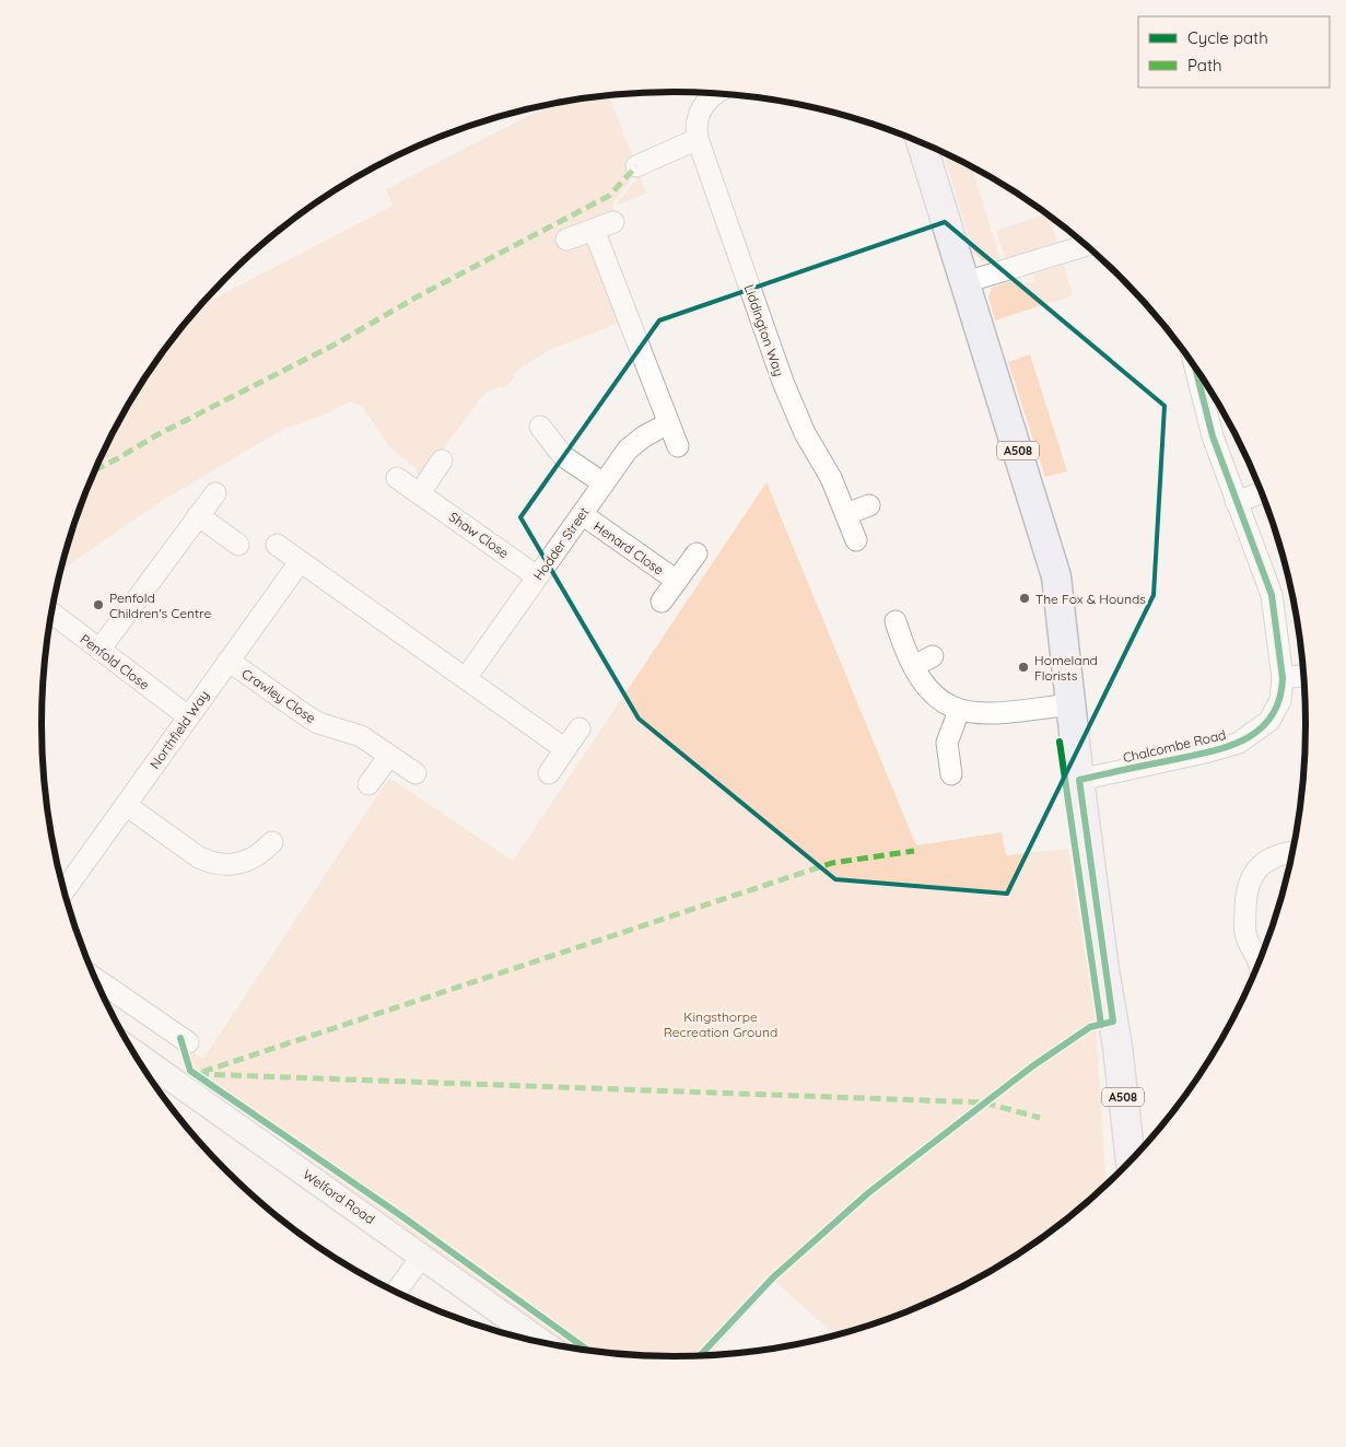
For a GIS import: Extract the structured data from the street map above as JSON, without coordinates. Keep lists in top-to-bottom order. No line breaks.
{"streets":{"highway":["A508"],"main road":["Welford Road"],"street":["Liddington Way","Shaw Close","Hodder Street","Henard Close","Penfold Close","Crawley Close","Northfield Way","Chalcombe Road"]},"crossings":[["A508","Chalcombe Road"],["Shaw Close","Hodder Street"],["Hodder Street","Henard Close"],["Penfold Close","Northfield Way"],["Crawley Close","Northfield Way"]],"parks":["Kingsthorpe Recreation Ground"],"places":["The Fox & Hounds","Penfold Children's Centre","Homeland Florists"],"legend":["Cycle path","Path"]}
